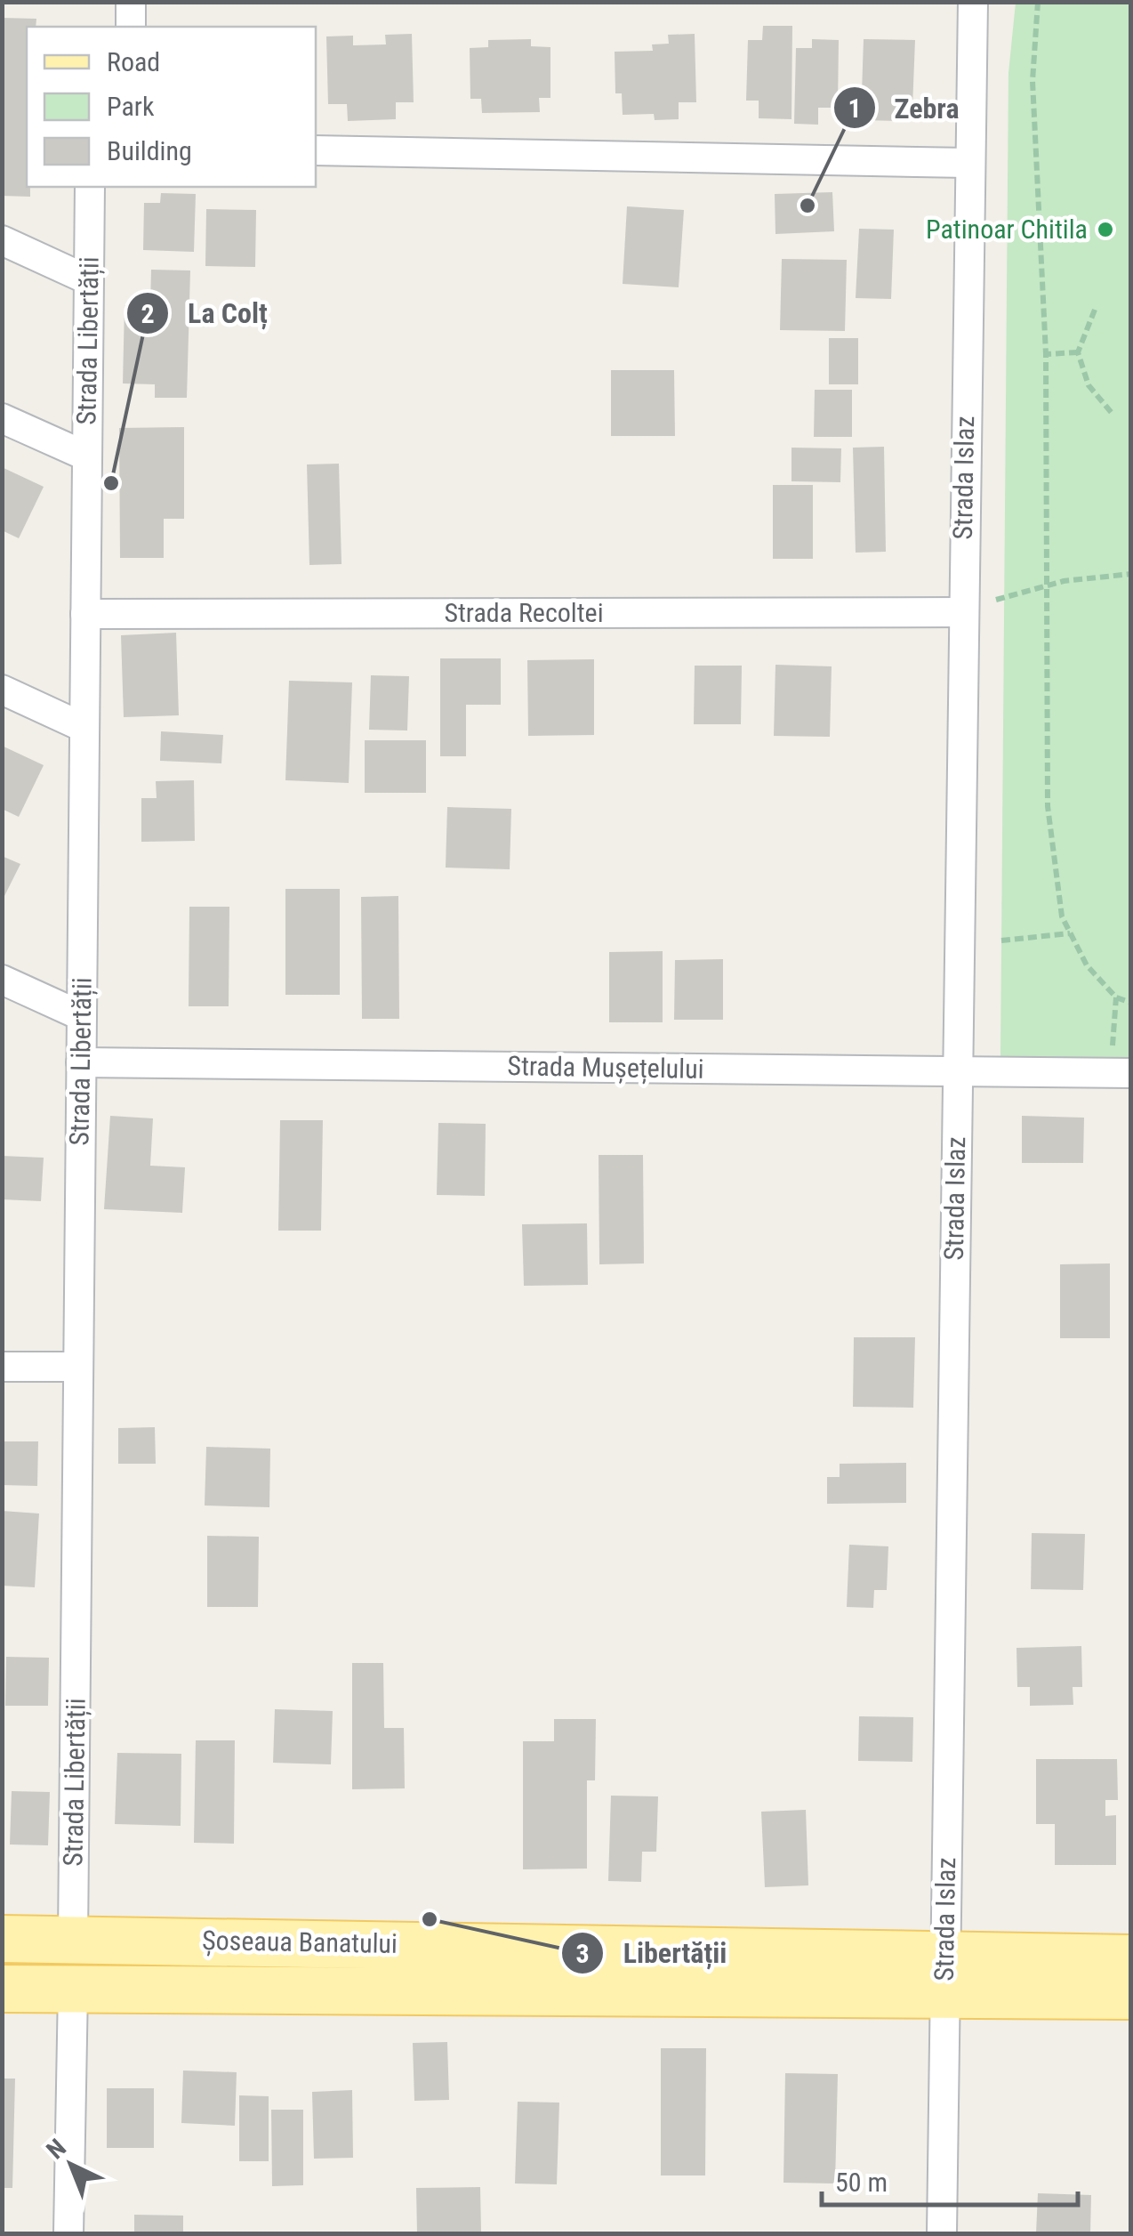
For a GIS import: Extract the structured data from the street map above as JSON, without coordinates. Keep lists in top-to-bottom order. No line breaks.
{"streets":{"main road":["Șoseaua Banatului"],"street":["Strada Libertății","Strada Islaz","Strada Recoltei","Strada Mușețelului"]},"crossings":[["Strada Libertății","Strada Recoltei"],["Strada Libertății","Strada Mușețelului"],["Strada Libertății","Șoseaua Banatului"],["Strada Islaz","Strada Recoltei"],["Strada Islaz","Strada Mușețelului"],["Strada Islaz","Șoseaua Banatului"]],"places":["Zebra","Patinoar Chitila","La Colț","Libertății"],"legend":["Road","Park","Building"],"scale_bar":"50 m","north":"top left"}
